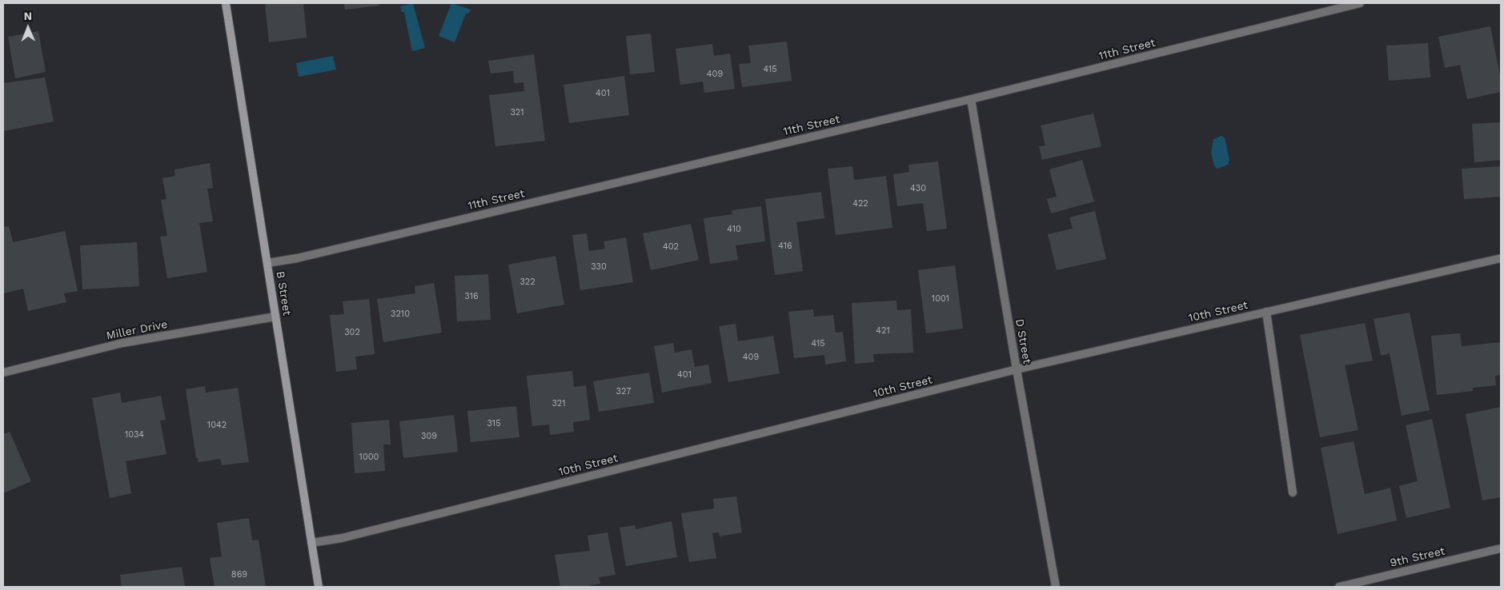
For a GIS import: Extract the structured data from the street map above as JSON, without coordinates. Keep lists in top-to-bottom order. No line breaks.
{"streets":{"street":["11th Street","B Street","10th Street","Miller Drive","D Street","9th Street"]},"crossings":[["11th Street","B Street"],["11th Street","D Street"],["B Street","10th Street"],["B Street","Miller Drive"],["10th Street","D Street"]],"house_numbers":["415","409","401","321","430","422","410","416","402","330","322","316","1001","3210","421","302","415","409","401","327","321","315","1042","1034","309","1000","869"],"north":"top"}
